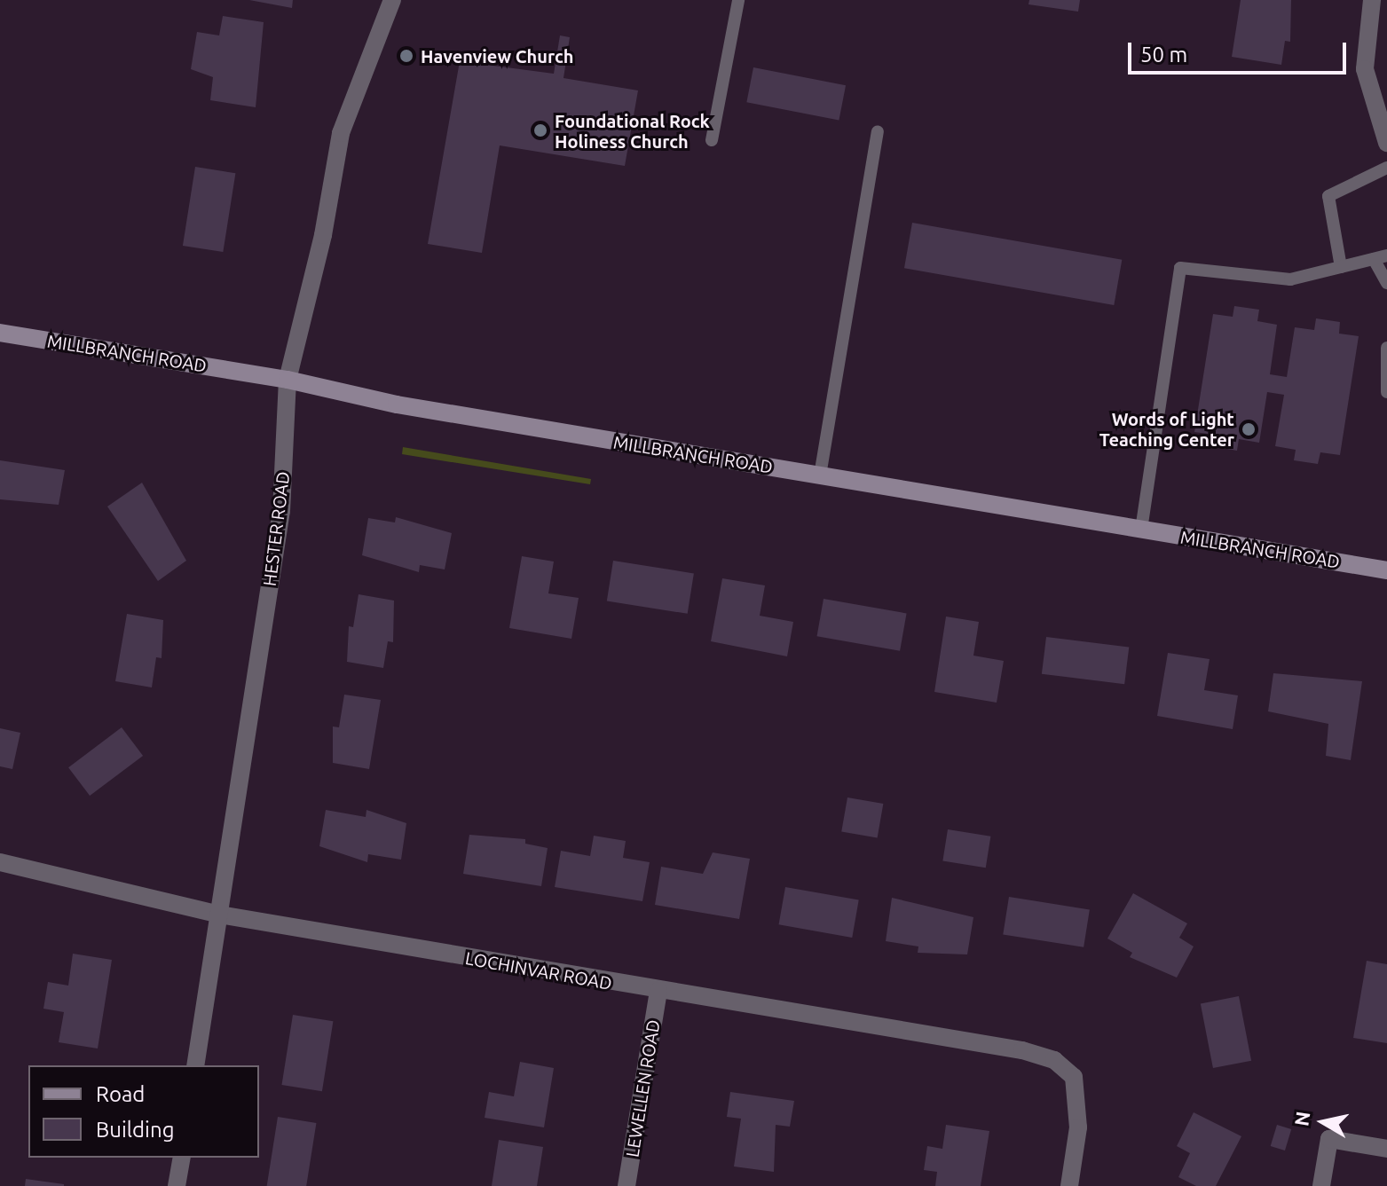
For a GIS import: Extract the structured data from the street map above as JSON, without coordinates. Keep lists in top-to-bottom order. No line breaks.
{"streets":{"main road":["MILLBRANCH ROAD"],"street":["HESTER ROAD","LOCHINVAR ROAD","LEWELLEN ROAD"]},"crossings":[["MILLBRANCH ROAD","HESTER ROAD"],["HESTER ROAD","LOCHINVAR ROAD"],["LOCHINVAR ROAD","LEWELLEN ROAD"]],"places":["Havenview Church","Foundational Rock Holiness Church","Words of Light Teaching Center"],"legend":["Road","Building"],"scale_bar":"50 m","north":"left"}
